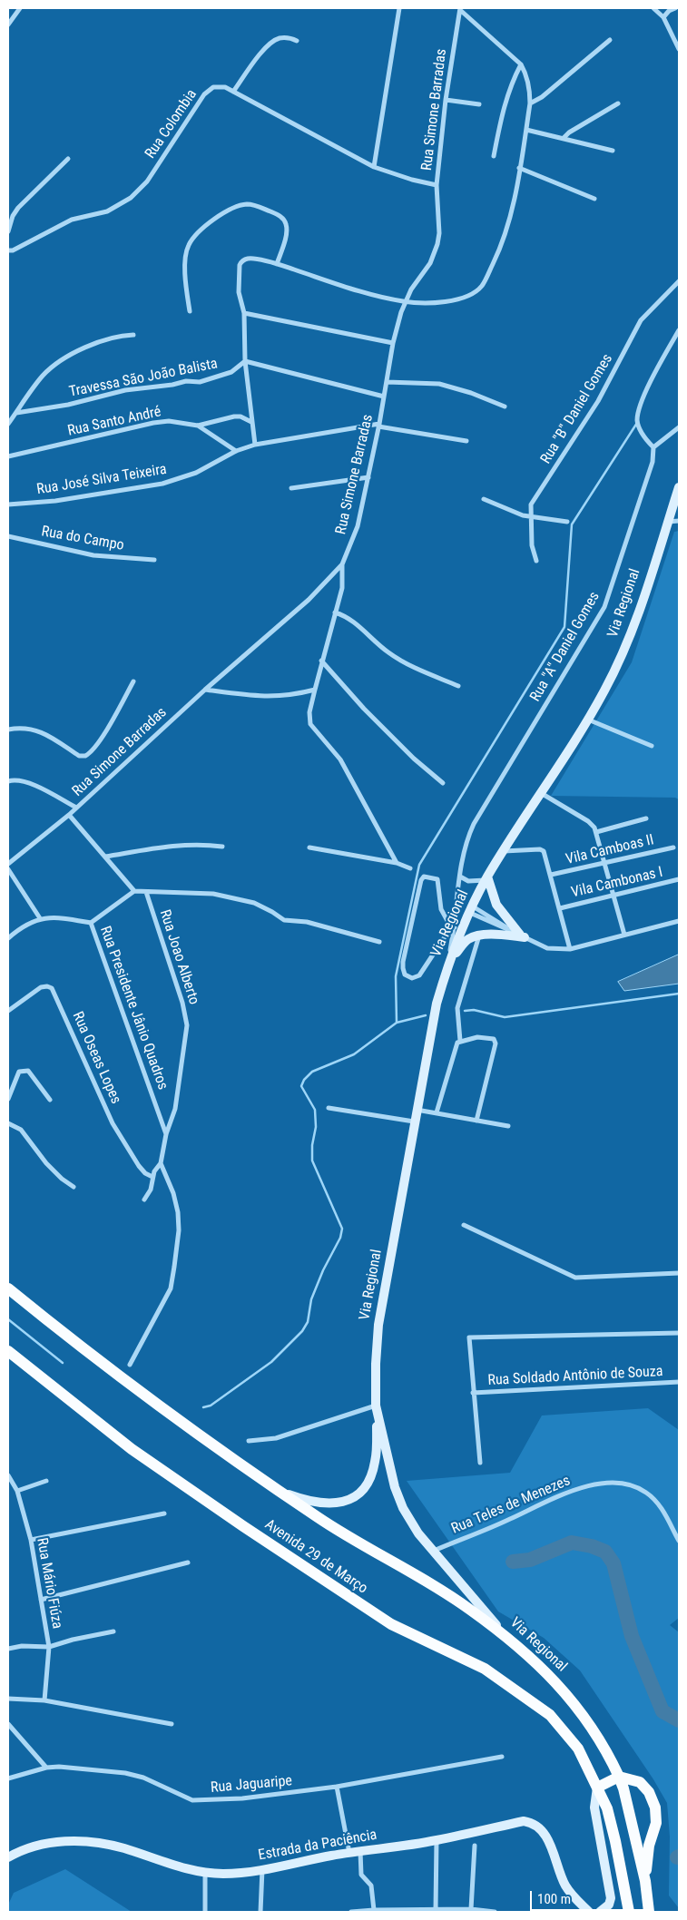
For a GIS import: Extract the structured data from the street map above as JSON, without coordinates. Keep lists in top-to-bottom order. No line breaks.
{"streets":{"main road":["Via Regional","Avenida 29 de Março","Estrada da Paciência"],"street":["Rua Simone Barradas","Rua Colombia","Travessa São João Balista","Rua \"B\" Daniel Gomes","Rua Santo André","Rua José Silva Teixeira","Rua do Campo","Rua \"A\" Daniel Gomes","Vila Camboas II","Vila Cambonas I","Rua Joao Alberto","Rua Presidente Jânio Quadros","Rua Oseas Lopes","Rua Soldado Antônio de Souza","Rua Teles de Menezes","Rua Mário Fiúza","Rua Jaguaripe"]},"crossings":[["Rua Simone Barradas","Rua Colombia"],["Rua Simone Barradas","Rua José Silva Teixeira"],["Via Regional","Rua \"A\" Daniel Gomes"],["Via Regional","Rua Teles de Menezes"],["Rua Joao Alberto","Rua Presidente Jânio Quadros"]],"scale_bar":"100 m"}
